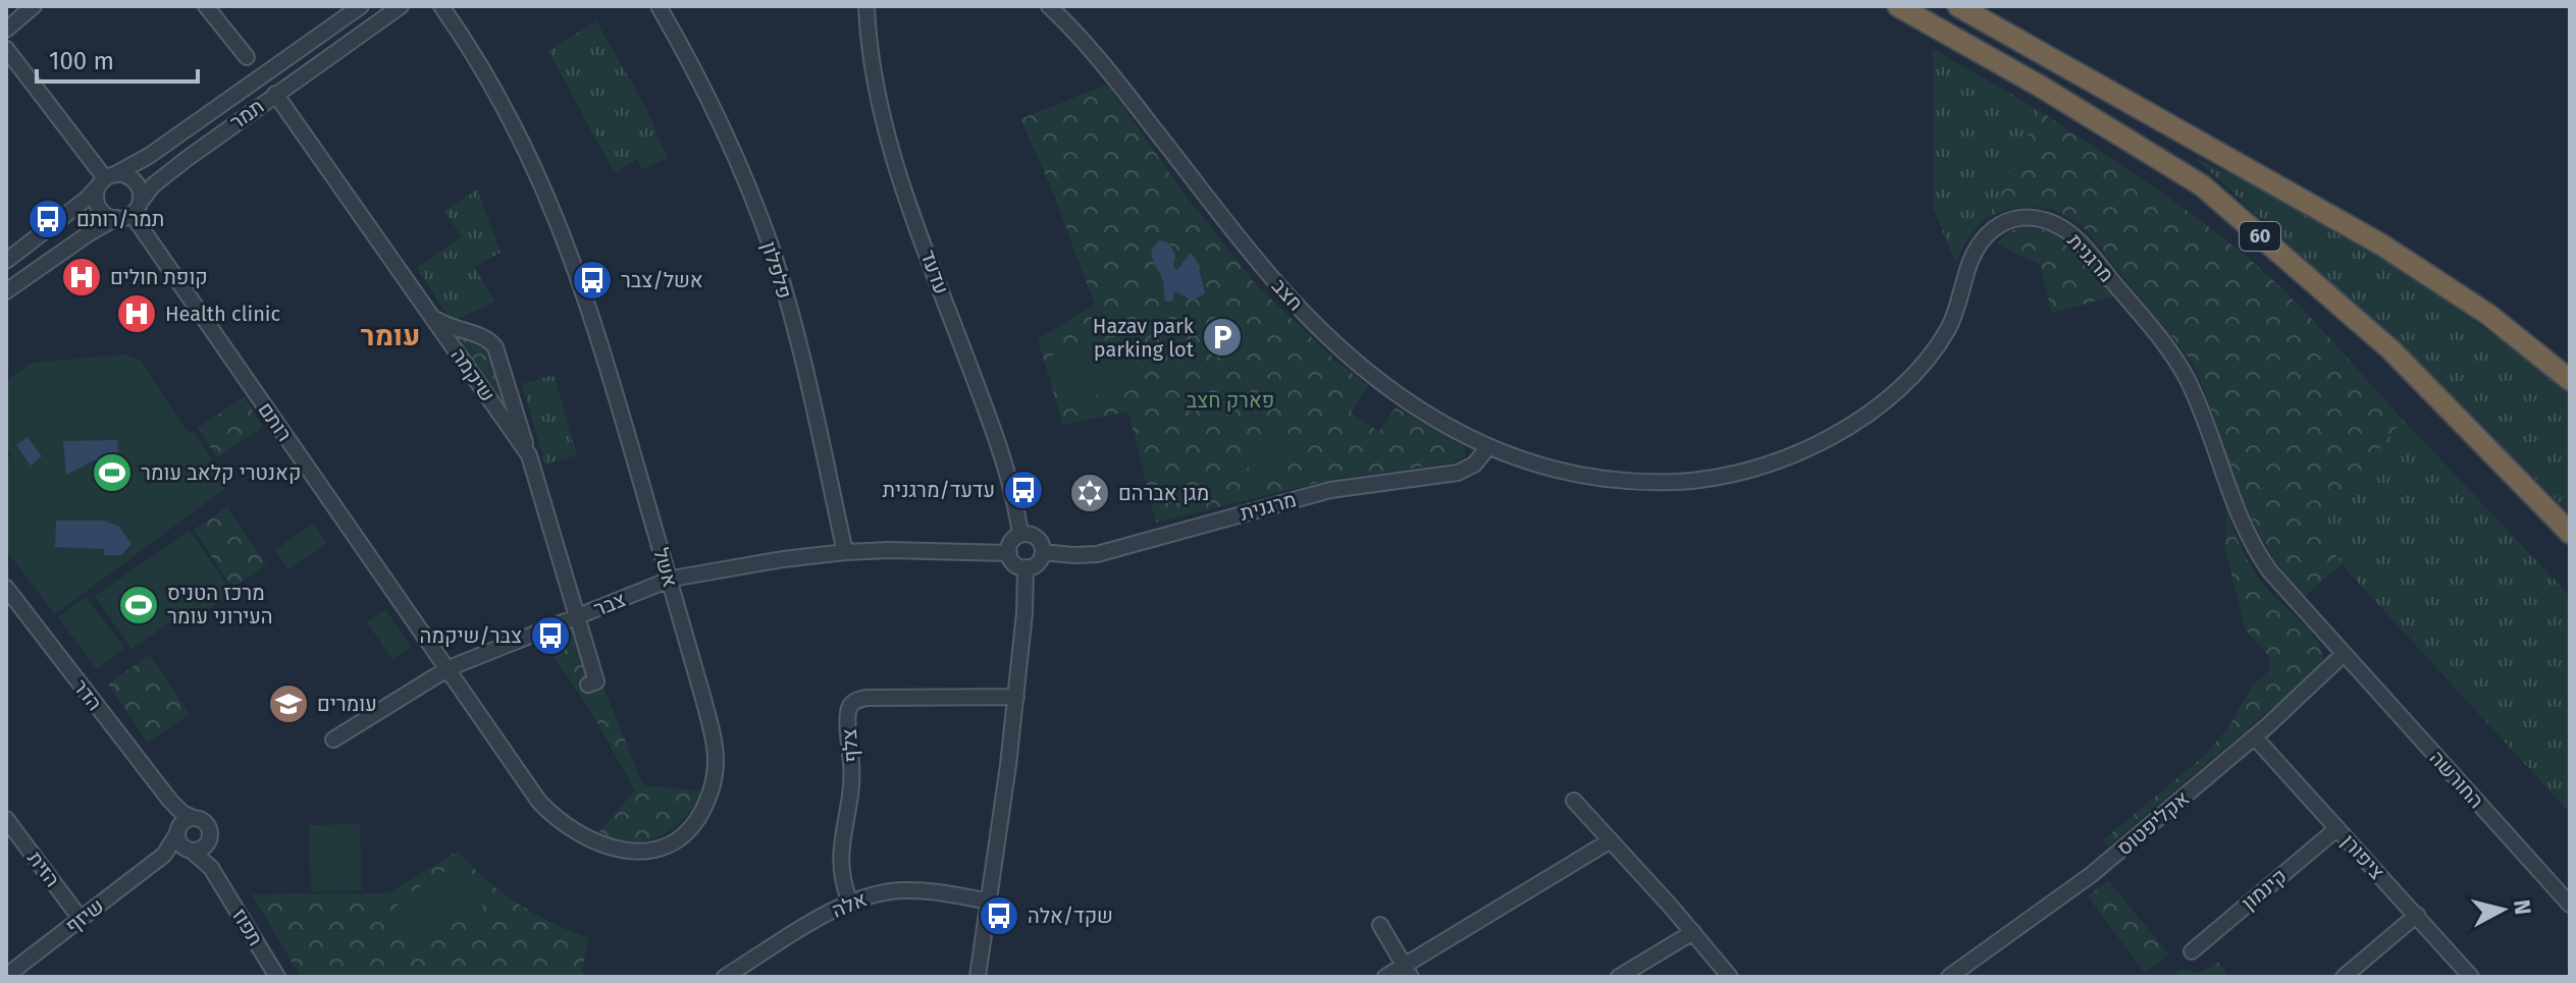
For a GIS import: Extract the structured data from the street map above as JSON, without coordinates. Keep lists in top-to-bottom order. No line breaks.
{"streets":{"highway":["60"],"street":["תמר","מרגנית","פלפלון","עדעד","חצב","שיקמה","רותם","אשל","צבר","הדר","צלף","החורשה","אקליפטוס","ציפורן","הזית","קינמון","אלה","שיזף","תפוז"]},"crossings":[["תמר","שיקמה"],["תמר","רותם"],["מרגנית","עדעד"],["מרגנית","חצב"],["מרגנית","צבר"],["מרגנית","החורשה"],["מרגנית","אקליפטוס"],["פלפלון","צבר"],["עדעד","צבר"],["שיקמה","צבר"],["רותם","אשל"],["רותם","צבר"],["אשל","צבר"],["הדר","שיזף"],["הדר","תפוז"],["צלף","אלה"],["החורשה","אקליפטוס"],["אקליפטוס","ציפורן"],["ציפורן","קינמון"],["הזית","שיזף"],["שיזף","תפוז"]],"districts":["עומר"],"parks":["פארק חצב"],"places":{"bus stop":["תמר/רותם","אשל/צבר","עדעד/מרגנית","צבר/שיקמה","שקד/אלה"],"hospital":["קופת חולים","Health clinic"],"parking":["Hazav park parking lot"],"sports":["קאנטרי קלאב עומר","מרכז הטניס העירוני עומר"],"synagogue":["מגן אברהם"],"school or university":["עומרים"]},"scale_bar":"100 m","north":"right"}
